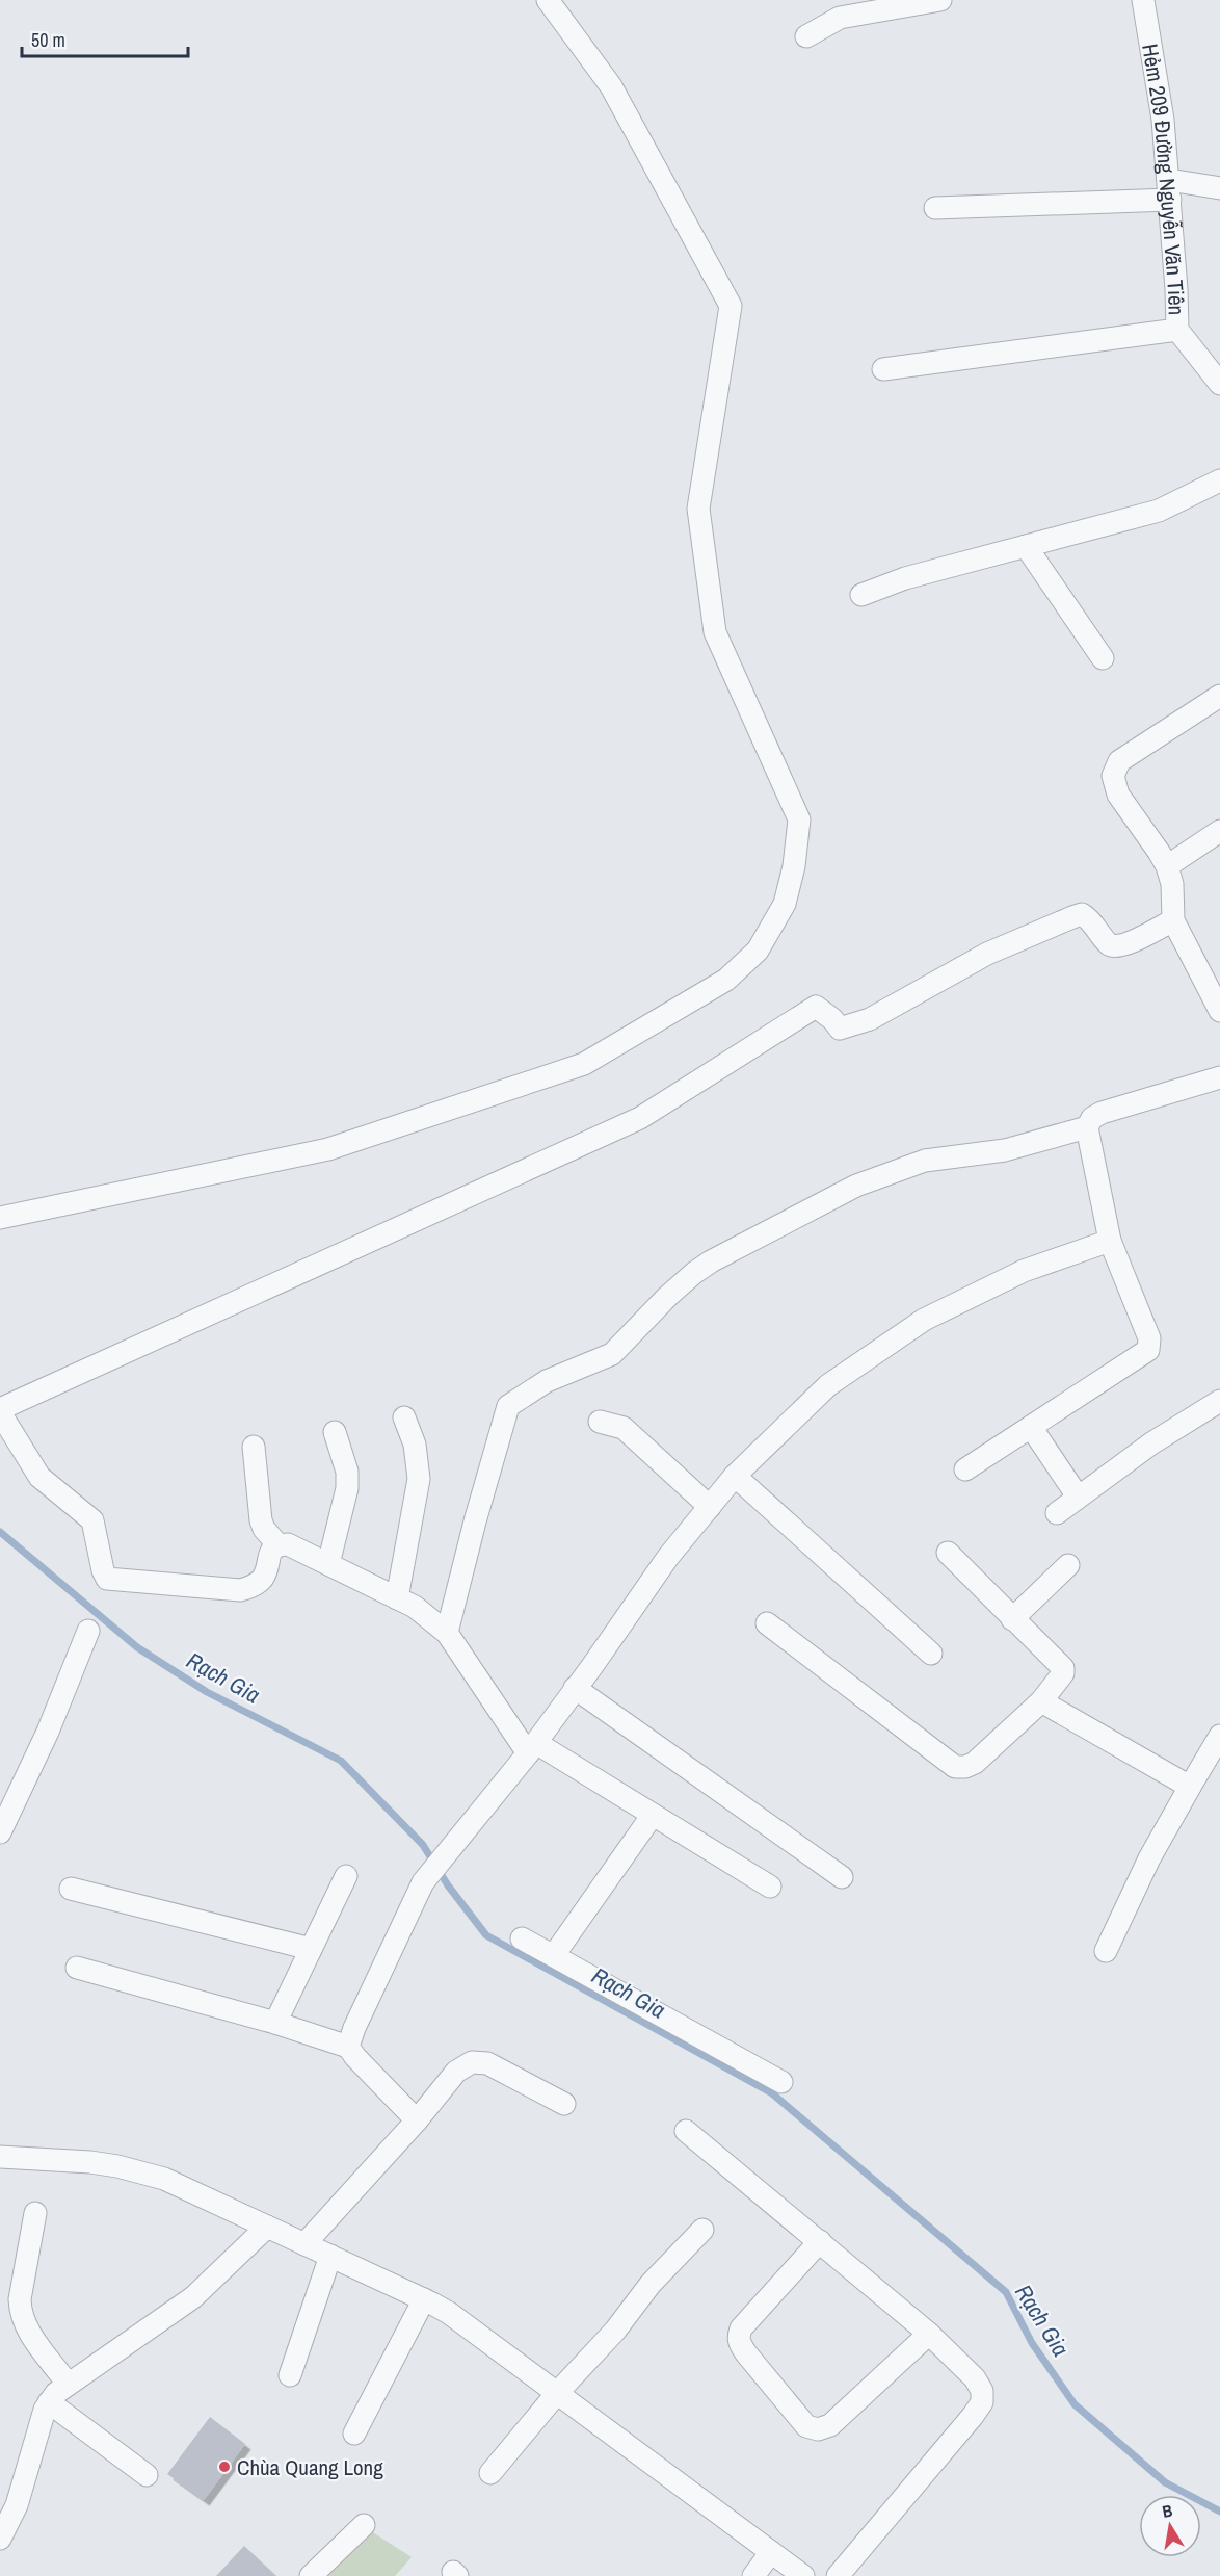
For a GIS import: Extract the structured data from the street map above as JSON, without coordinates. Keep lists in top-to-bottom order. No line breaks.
{"streets":{"street":["Hẻm 209 Đường Nguyễn Văn Tiên"]},"water":["Rạch Gia"],"places":["Chùa Quang Long"],"scale_bar":"50 m","north":"top"}
